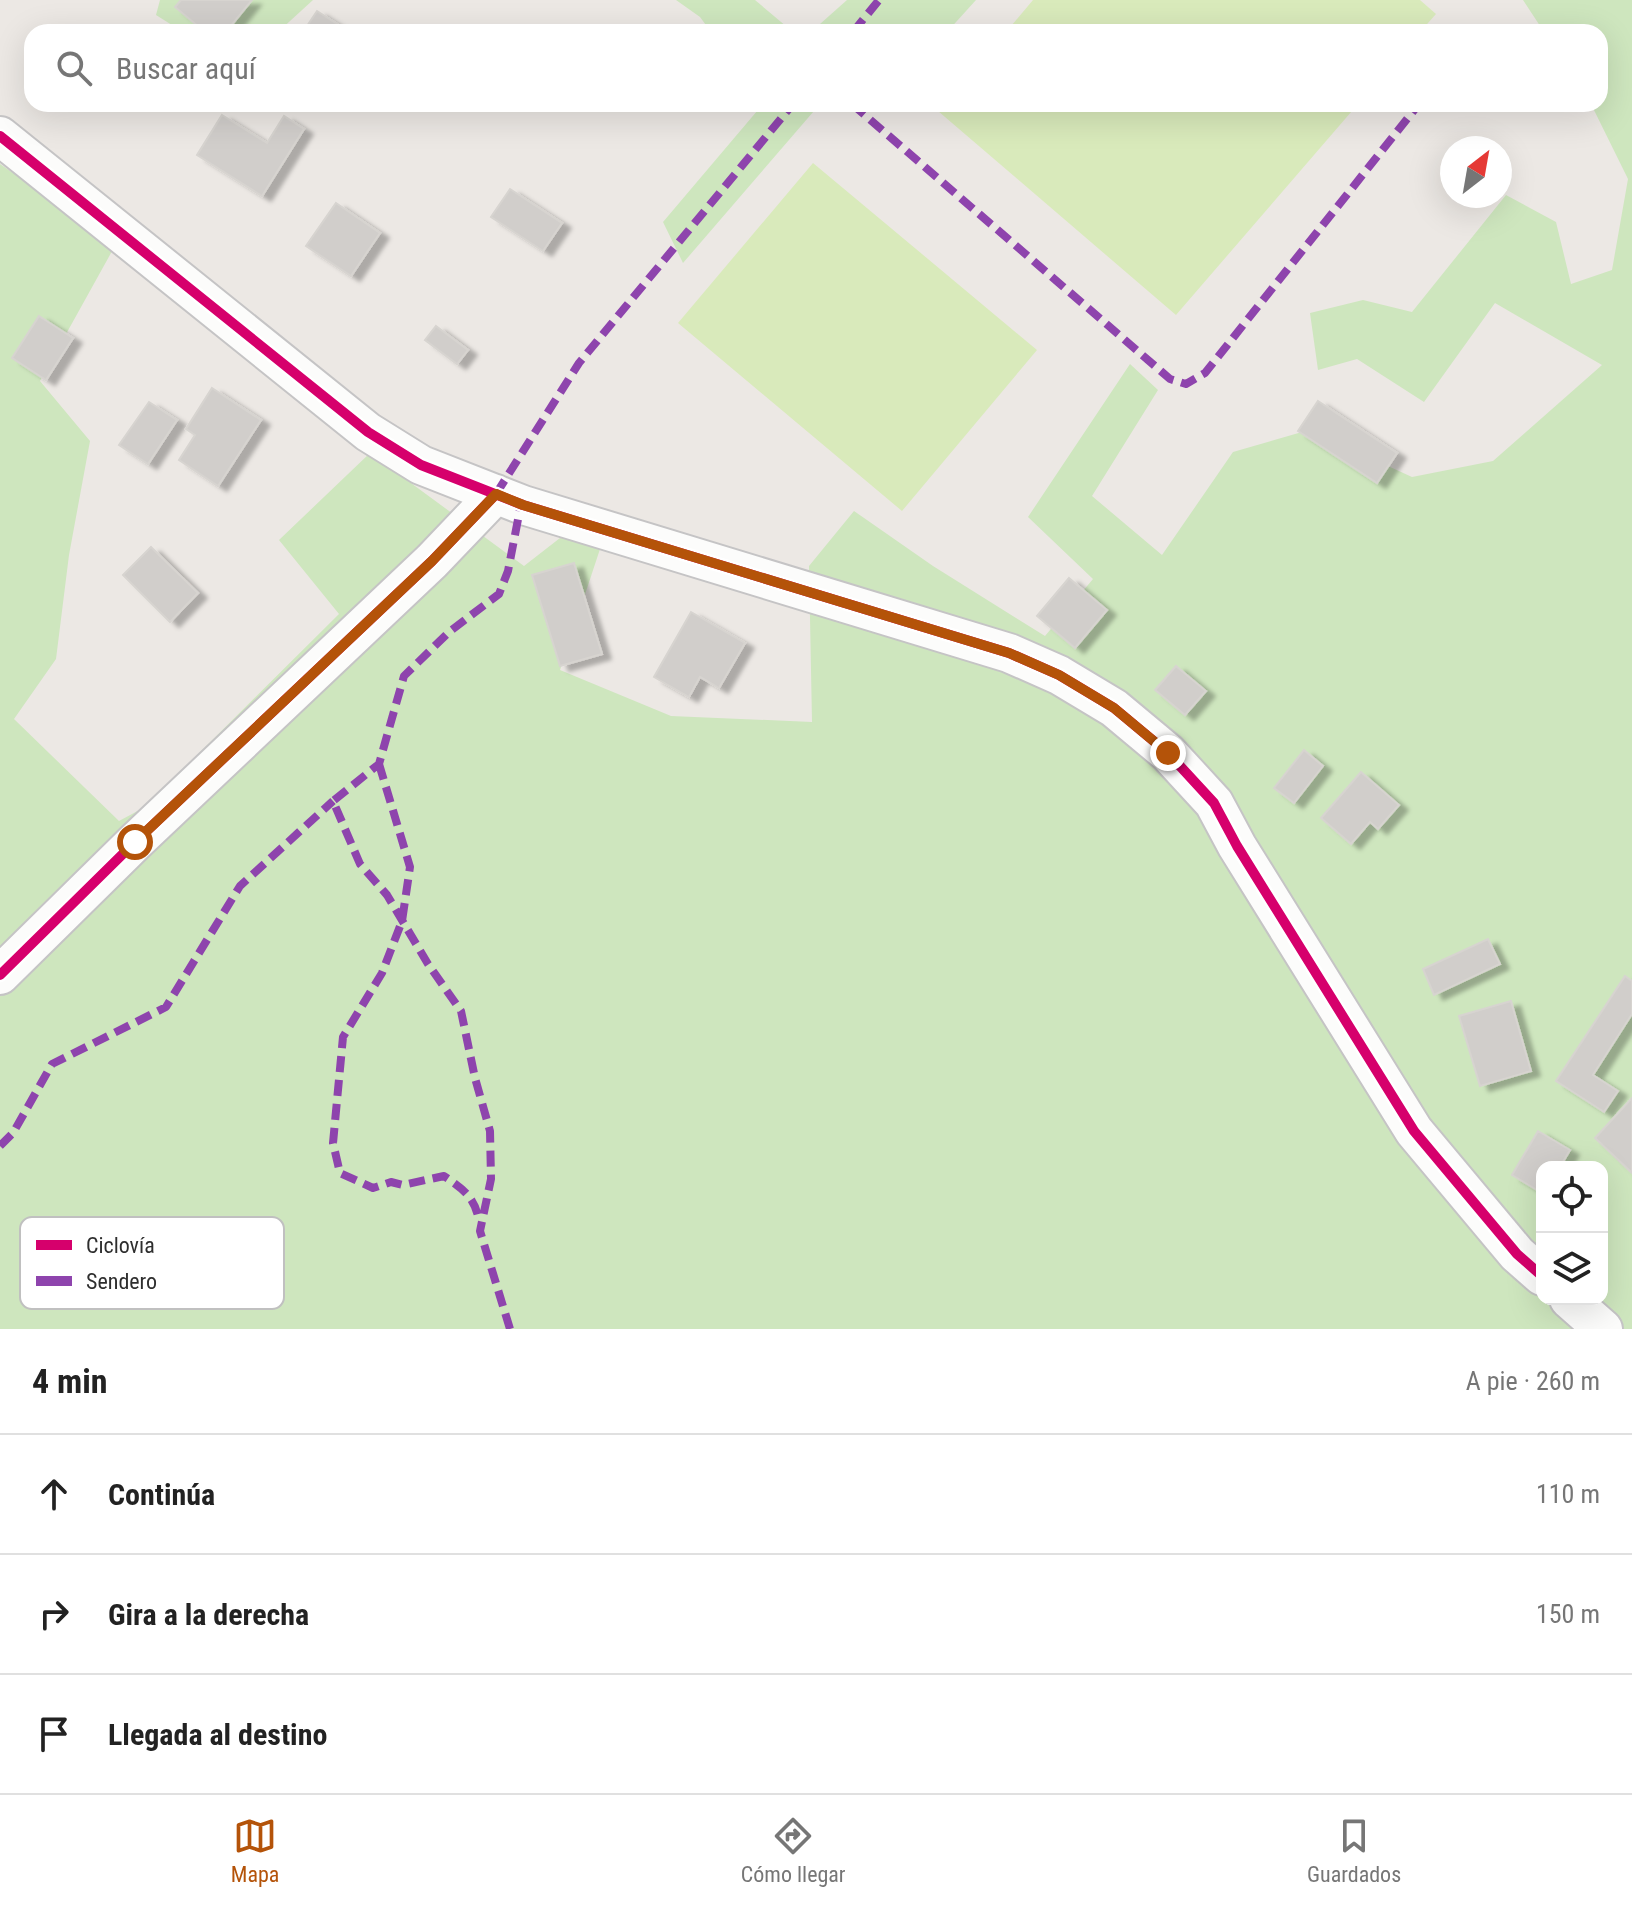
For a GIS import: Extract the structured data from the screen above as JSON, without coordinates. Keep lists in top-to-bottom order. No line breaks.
{"legend":["Ciclovía","Sendero"],"north":"top right","page":{"search":"Buscar aquí","heading":["4 min","A pie · 260 m"],"list":[["Continúa","110 m"],["Gira a la derecha","150 m"],"Llegada al destino"],"nav":["Mapa","Cómo llegar","Guardados"]}}
